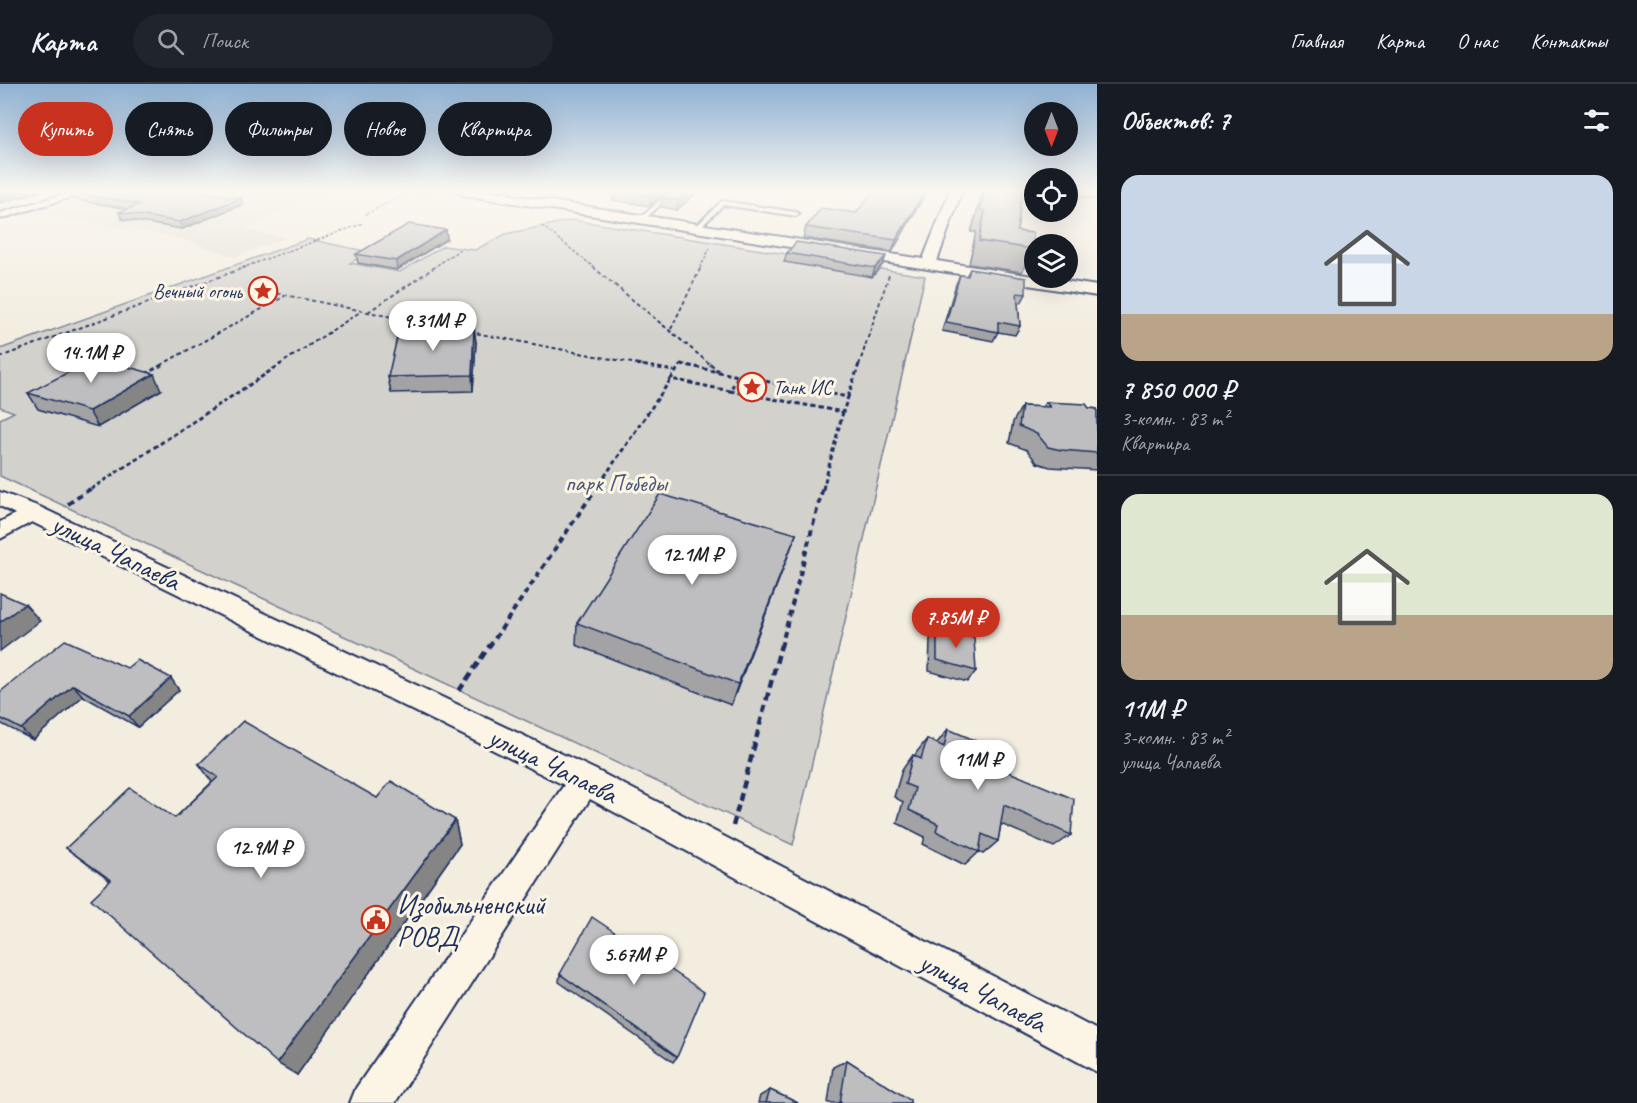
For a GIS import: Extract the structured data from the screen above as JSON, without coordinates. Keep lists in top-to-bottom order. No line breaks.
{"streets":{"street":["улица Чапаева"]},"parks":["парк Победы"],"places":{"place":["Вечный огонь","Танк ИС"],"public building":["Изобильненский РОВД"]},"north":"bottom","page":{"header":"Карта","search":"Поиск","nav":["Главная","Карта","О нас","Контакты"],"heading":"Объектов: 7","chip":["Купить","Снять","Фильтры","Новое","Квартира"],"list":[{"name":"7 850 000 ₽","note":"3-комн. · 83 m² · Квартира"},{"name":"11M ₽","note":"3-комн. · 83 m² · улица Чапаева"}],"price":["9.31M ₽","14.1M ₽","12.1M ₽","7.85M ₽","11M ₽","12.9M ₽","5.67M ₽"]}}
